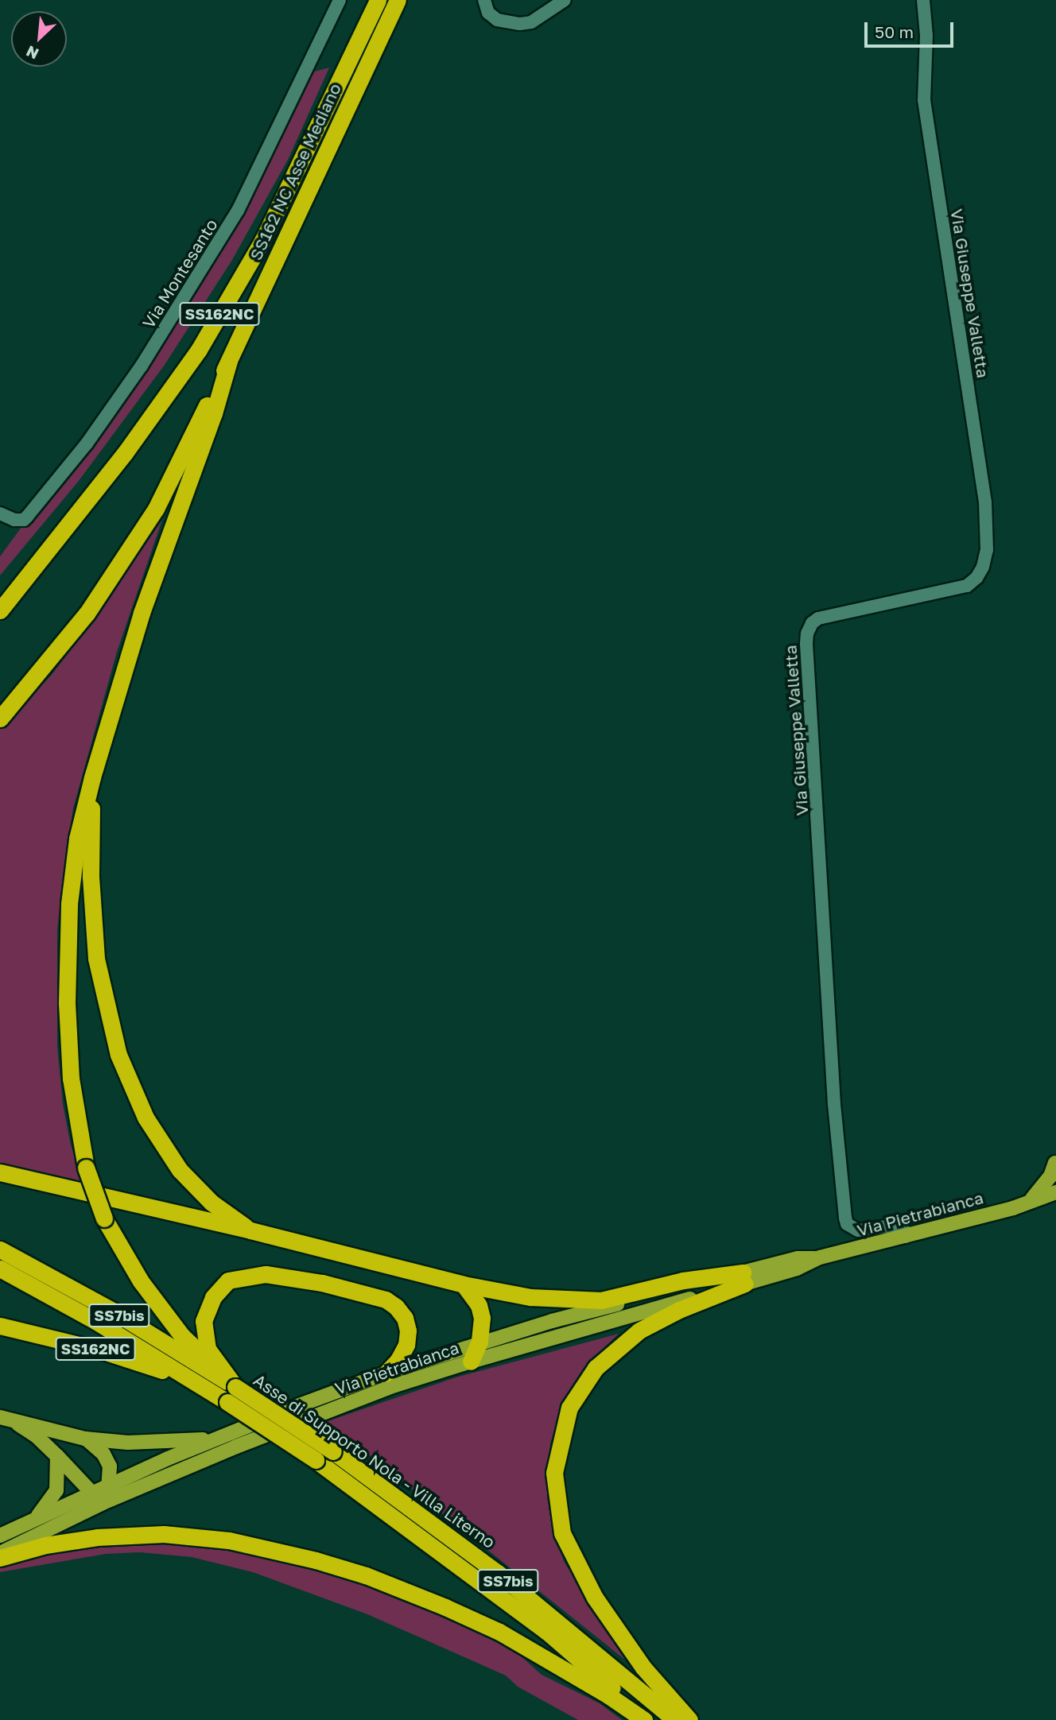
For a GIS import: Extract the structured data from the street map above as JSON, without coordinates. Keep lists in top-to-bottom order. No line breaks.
{"streets":{"highway":["SS162 NC Asse Mediano","SS162NC","SS7bis","Asse di Supporto Nola - Villa Literno"],"main road":["Via Pietrabianca"],"street":["Via Montesanto","Via Giuseppe Valletta"]},"crossings":[["Via Giuseppe Valletta","Via Pietrabianca"],["SS162NC","Asse di Supporto Nola - Villa Literno"]],"scale_bar":"50 m","north":"bottom left"}
